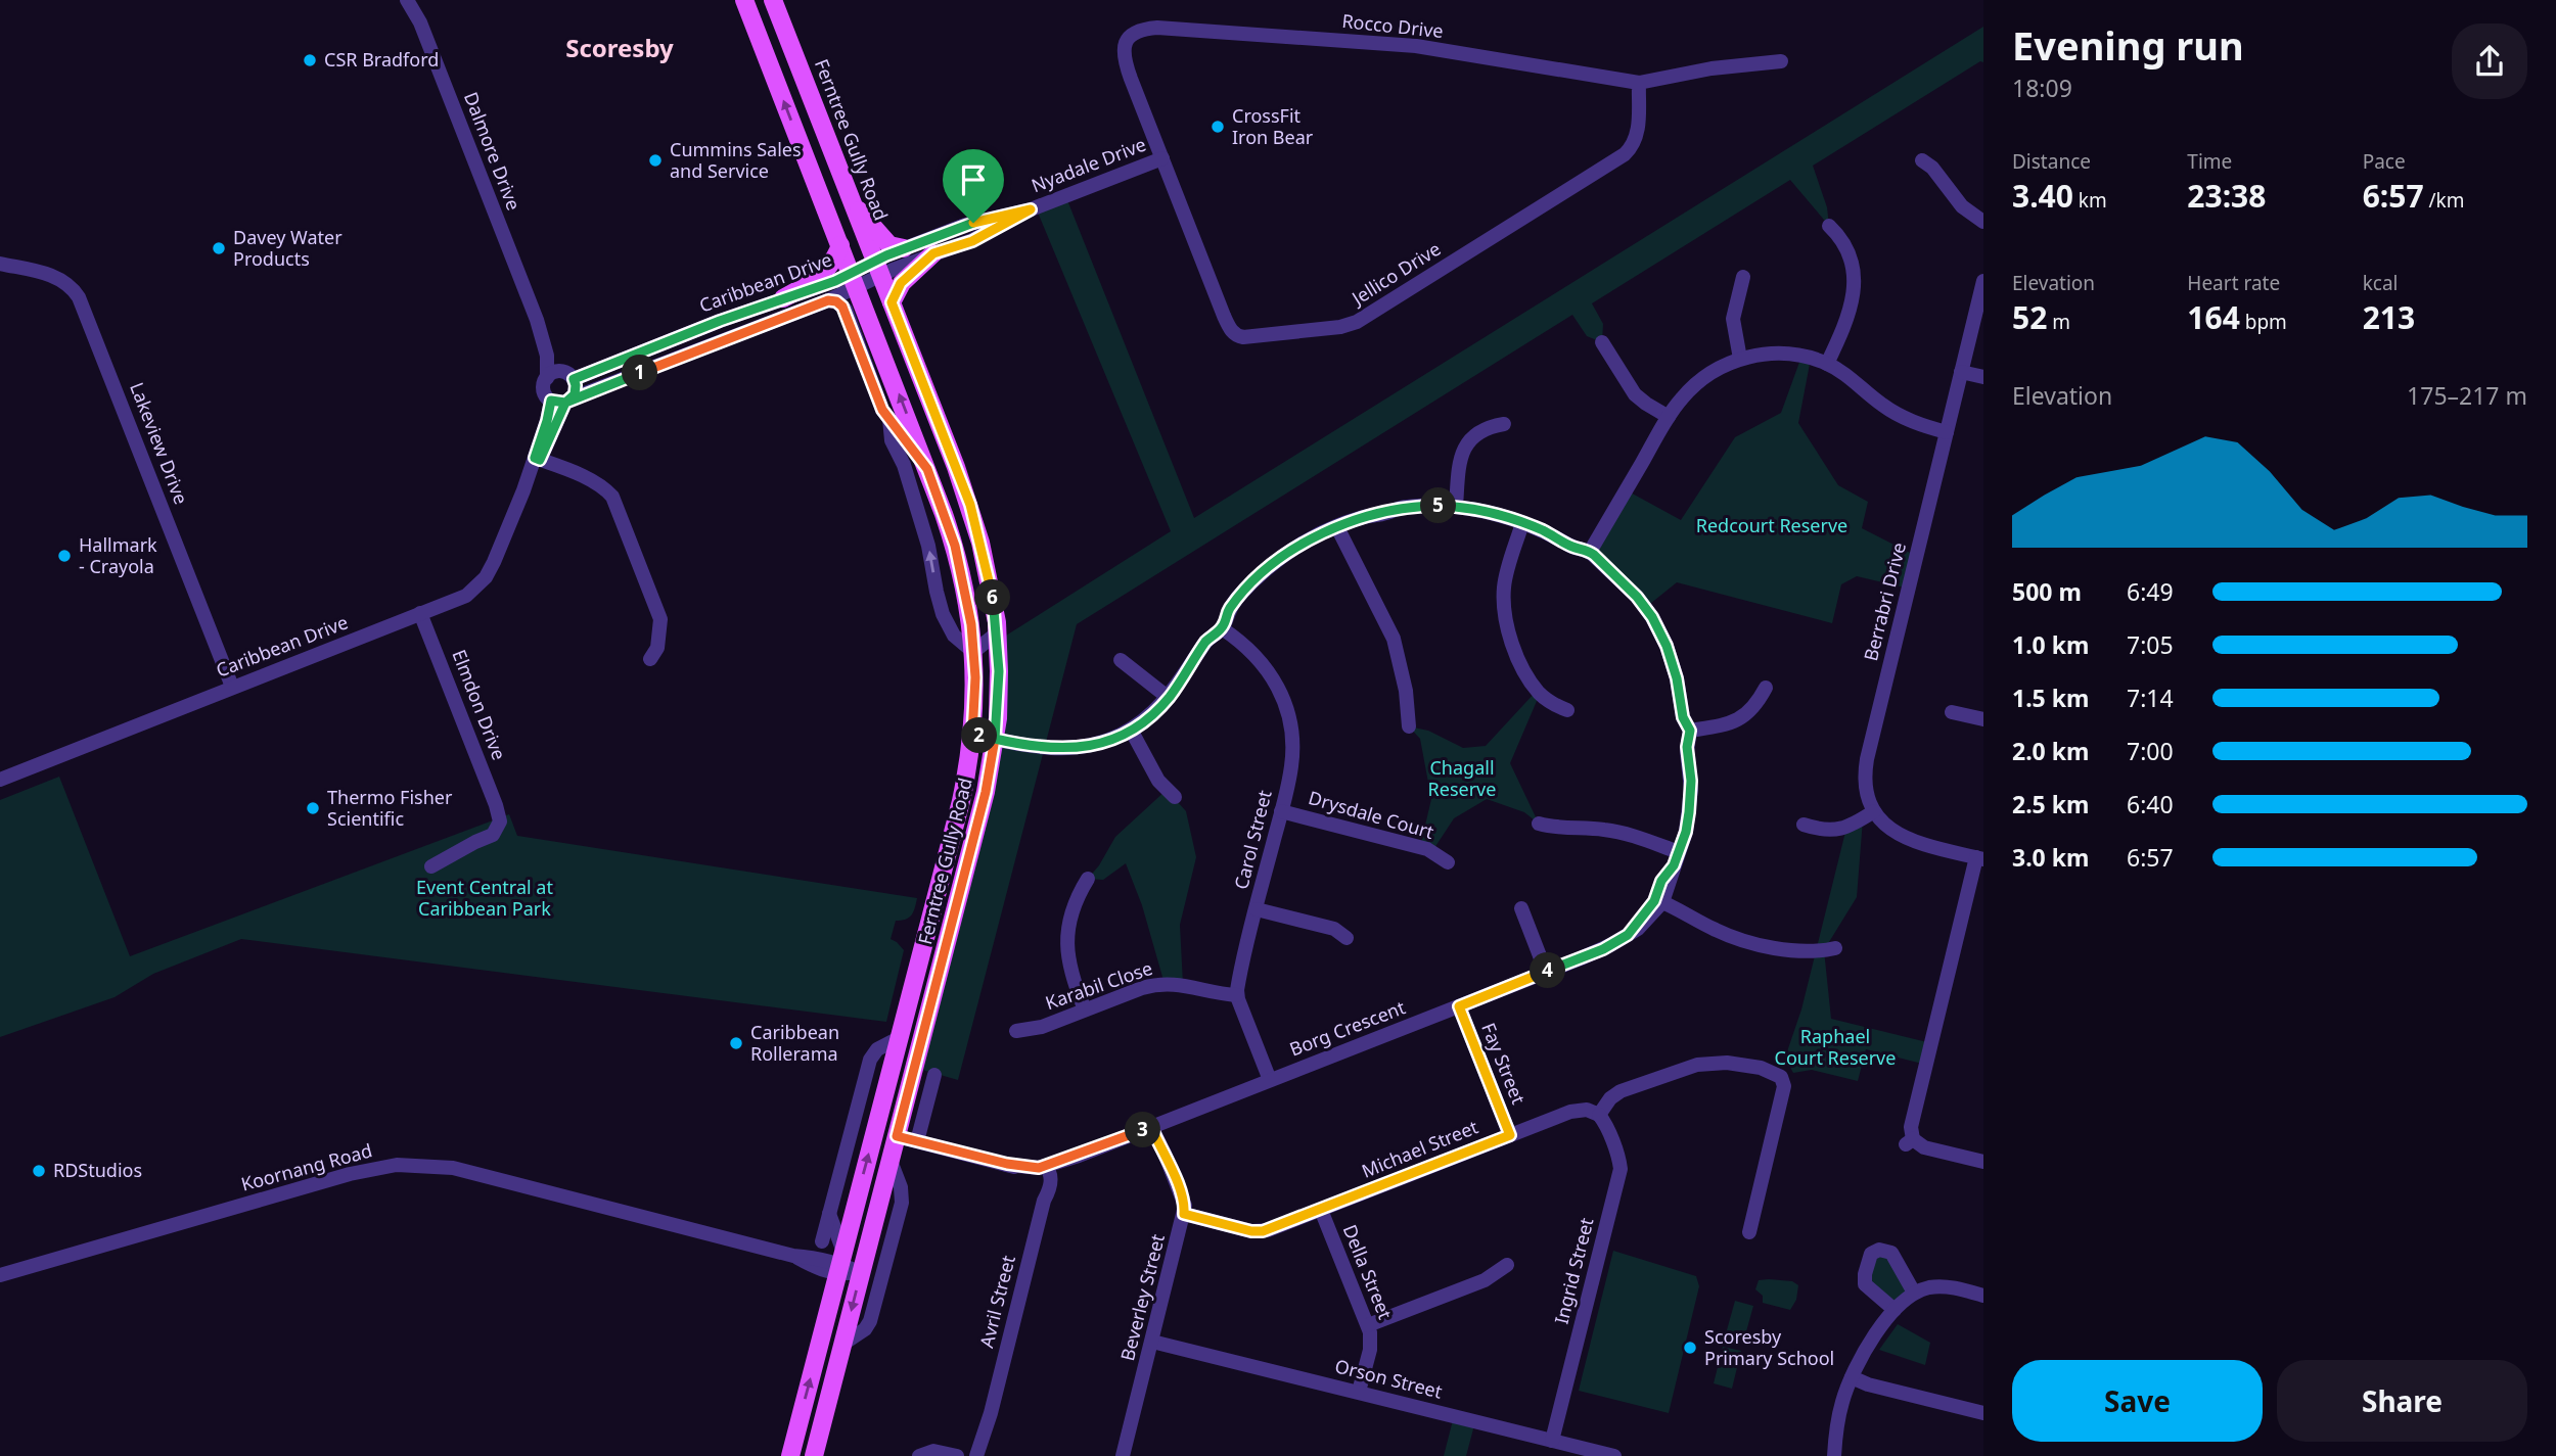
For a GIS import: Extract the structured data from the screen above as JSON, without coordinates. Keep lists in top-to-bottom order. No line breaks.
{"streets":{"main road":["Ferntree Gully Road"],"street":["Rocco Drive","Dalmore Drive","Nyadale Drive","Jellico Drive","Caribbean Drive","Lakeview Drive","Berrabri Drive","Elmdon Drive","Drysdale Court","Carol Street","Karabil Close","Borg Crescent","Fay Street","Michael Street","Koornang Road","Ingrid Street","Della Street","Beverley Street","Avril Street","Orson Street"]},"crossings":[["Rocco Drive","Nyadale Drive"],["Rocco Drive","Jellico Drive"],["Ferntree Gully Road","Nyadale Drive"],["Ferntree Gully Road","Caribbean Drive"],["Ferntree Gully Road","Borg Crescent"],["Ferntree Gully Road","Koornang Road"],["Dalmore Drive","Caribbean Drive"],["Nyadale Drive","Jellico Drive"],["Nyadale Drive","Caribbean Drive"],["Caribbean Drive","Lakeview Drive"],["Caribbean Drive","Elmdon Drive"],["Drysdale Court","Carol Street"],["Carol Street","Karabil Close"],["Carol Street","Borg Crescent"],["Borg Crescent","Fay Street"],["Borg Crescent","Beverley Street"],["Borg Crescent","Avril Street"],["Fay Street","Michael Street"],["Michael Street","Ingrid Street"],["Michael Street","Della Street"],["Michael Street","Beverley Street"],["Ingrid Street","Orson Street"],["Della Street","Orson Street"],["Beverley Street","Orson Street"]],"districts":["Scoresby"],"parks":["Redcourt Reserve","Chagall Reserve","Event Central at Caribbean Park","Raphael Court Reserve"],"places":["CSR Bradford","CrossFit Iron Bear","Cummins Sales and Service","Davey Water Products","Hallmark - Crayola","Thermo Fisher Scientific","Caribbean Rollerama","RDStudios","Scoresby Primary School"],"page":{"heading":["Evening run","18:09"],"stats":[["Distance","3.40 km"],["Time","23:38"],["Pace","6:57 /km"],["Elevation","52 m"],["Heart rate","164 bpm"],["kcal","213"]],"pins":["1","5","6","2","4","3"],"chart":["Elevation","175–217 m"],"list":[{"name":"500 m","note":"6:49"},{"name":"1.0 km","note":"7:05"},{"name":"1.5 km","note":"7:14"},{"name":"2.0 km","note":"7:00"},{"name":"2.5 km","note":"6:40"},{"name":"3.0 km","note":"6:57"}],"buttons":["Save","Share"]}}
